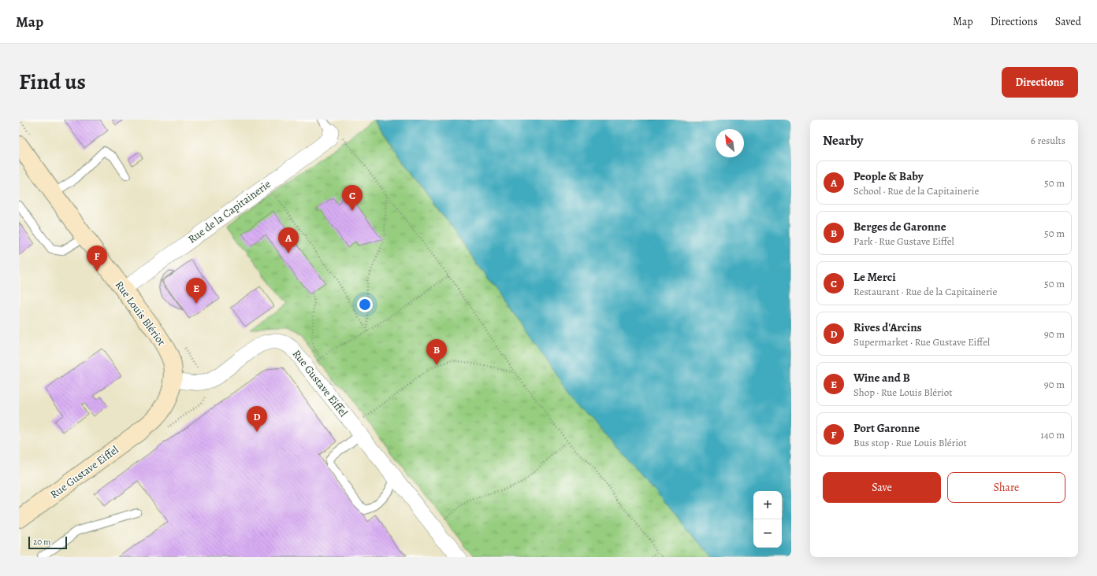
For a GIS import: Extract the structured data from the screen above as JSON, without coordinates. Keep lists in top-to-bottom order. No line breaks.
{"streets":{"street":["Rue de la Capitainerie","Rue Louis Blériot","Rue Gustave Eiffel"]},"crossings":[["Rue de la Capitainerie","Rue Louis Blériot"],["Rue Louis Blériot","Rue Gustave Eiffel"]],"scale_bar":"20 m","north":"top left","page":{"header":"Map","nav":["Map","Directions","Saved"],"title":"Find us","buttons":["Directions",["Save","Share"]],"heading":["Nearby","6 results"],"list":[{"mark":"A","name":"People & Baby","note":"School · Rue de la Capitainerie","value":"50 m"},{"mark":"B","name":"Berges de Garonne","note":"Park · Rue Gustave Eiffel","value":"50 m"},{"mark":"C","name":"Le Merci","note":"Restaurant · Rue de la Capitainerie","value":"50 m"},{"mark":"D","name":"Rives d'Arcins","note":"Supermarket · Rue Gustave Eiffel","value":"90 m"},{"mark":"E","name":"Wine and B","note":"Shop · Rue Louis Blériot","value":"90 m"},{"mark":"F","name":"Port Garonne","note":"Bus stop · Rue Louis Blériot","value":"140 m"}],"pins":["C","A","F","E","B","D"],"map_buttons":["+","−"],"scale":"20 m"}}
